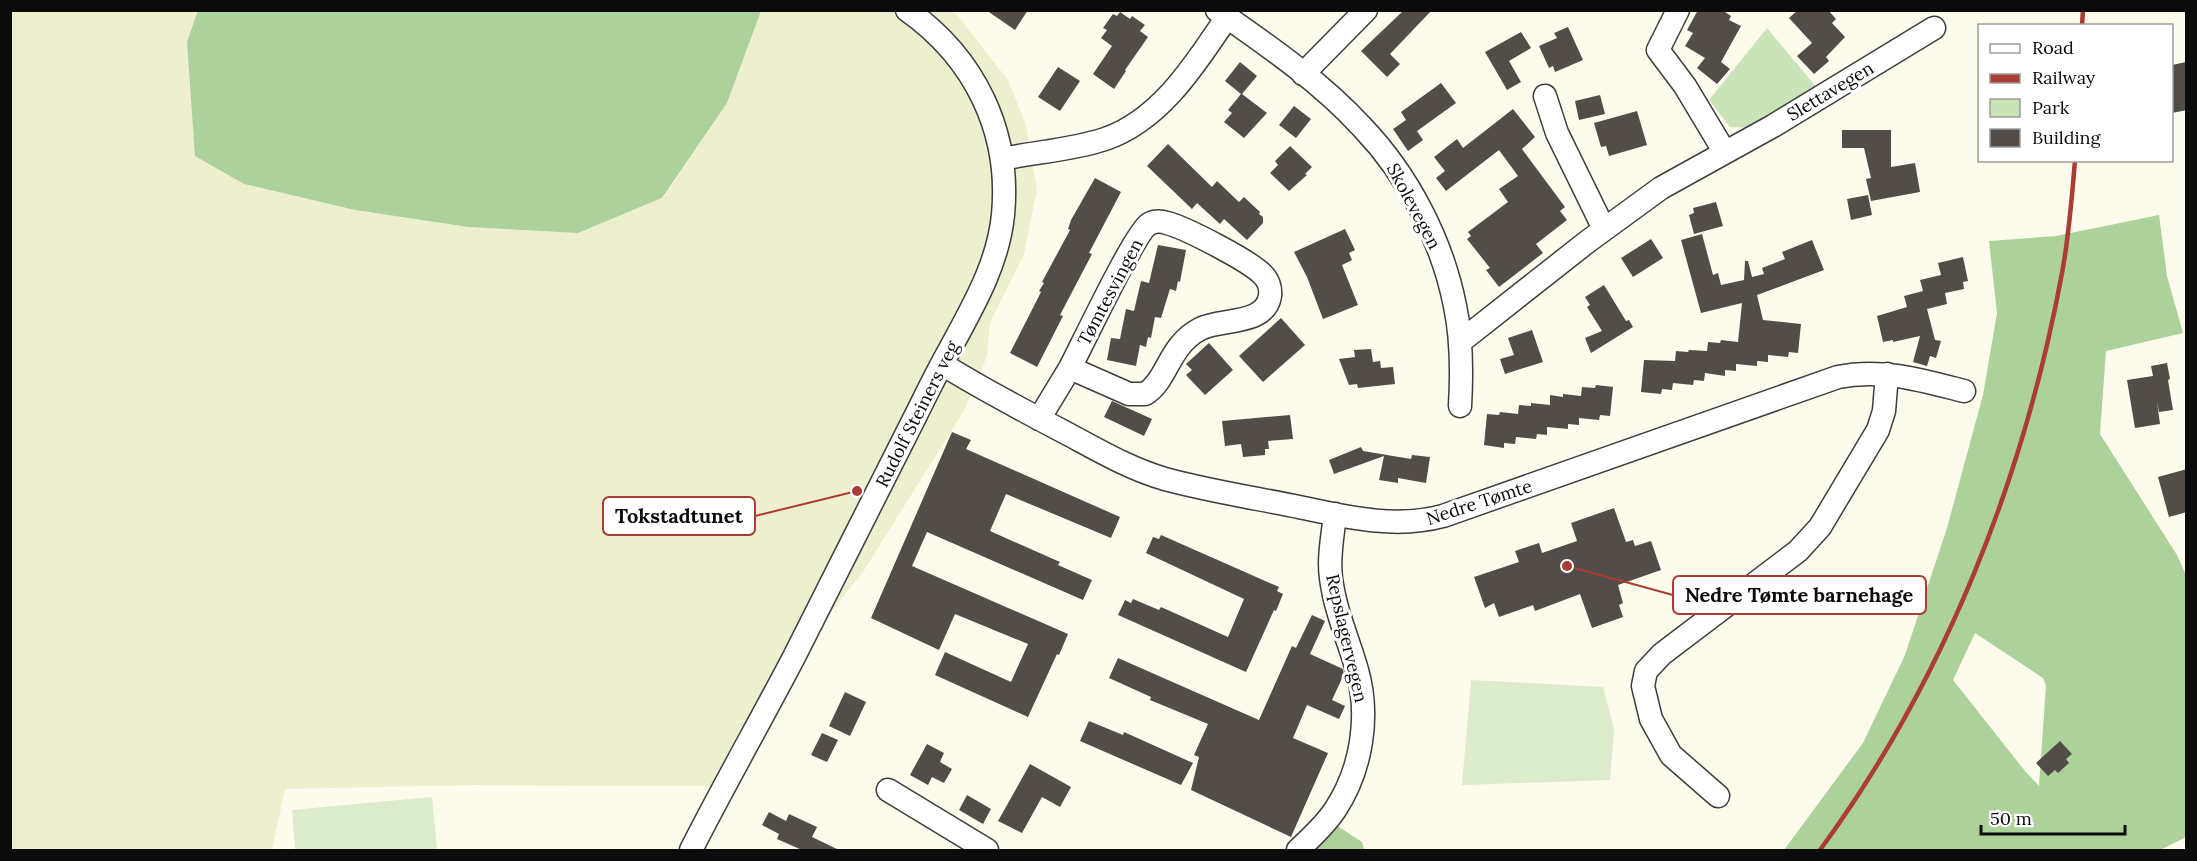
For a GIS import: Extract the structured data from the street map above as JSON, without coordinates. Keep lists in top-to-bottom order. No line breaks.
{"streets":{"street":["Slettavegen","Skolevegen","Tømtesvingen","Rudolf Steiners veg","Nedre Tømte","Repslagervegen"]},"crossings":[["Slettavegen","Skolevegen"],["Tømtesvingen","Nedre Tømte"],["Rudolf Steiners veg","Nedre Tømte"],["Nedre Tømte","Repslagervegen"]],"places":["Tokstadtunet","Nedre Tømte barnehage"],"legend":["Road","Railway","Park","Building"],"scale_bar":"50 m"}
